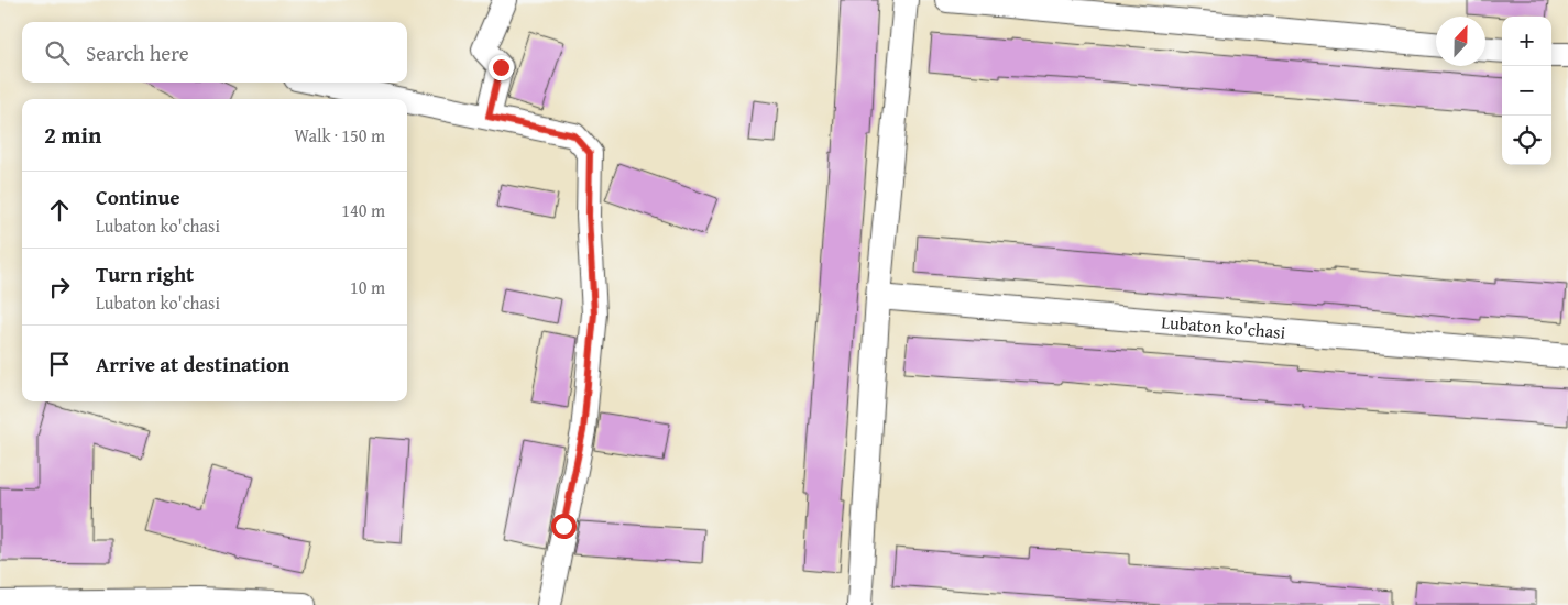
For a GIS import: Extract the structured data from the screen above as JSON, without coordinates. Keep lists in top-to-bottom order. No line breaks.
{"streets":{"street":["Lubaton ko'chasi"]},"north":"top","page":{"map_buttons":["+","−"],"search":"Search here","heading":["2 min","Walk · 150 m"],"list":[["Continue","Lubaton ko'chasi","140 m"],["Turn right","Lubaton ko'chasi","10 m"],"Arrive at destination"]}}
